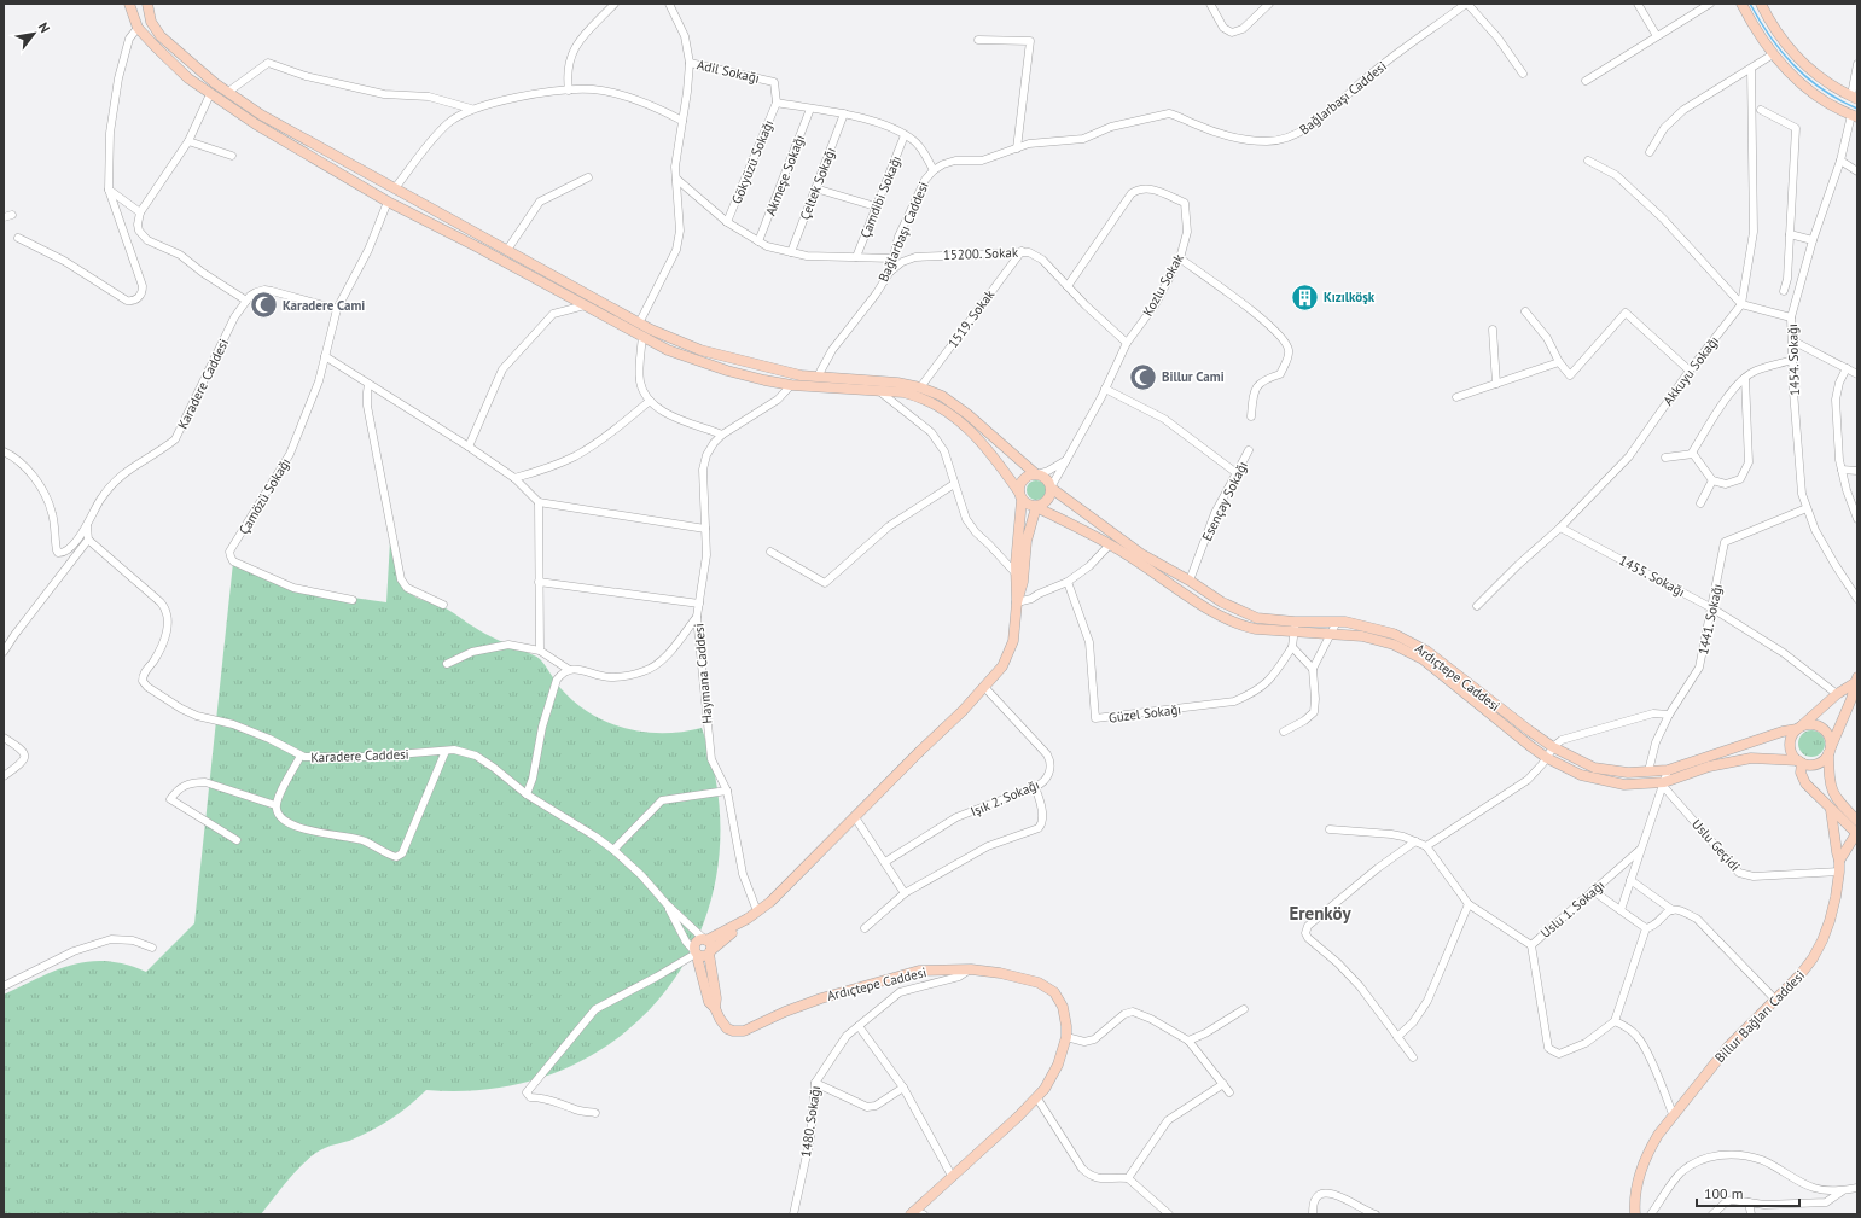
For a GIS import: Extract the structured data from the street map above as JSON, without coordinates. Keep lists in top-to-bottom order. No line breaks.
{"streets":{"street":["Adil Sokağı","Bağlarbaşı Caddesi","Gökyüzü Sokağı","Akmeşe Sokağı","Çeltek Sokağı","Çamdibi Sokağı","15200. Sokak","Kozlu Sokak","1519. Sokak","1454. Sokağı","Akkuyu Sokağı","Karadere Caddesi","Çamözü Sokağı","Esençay Sokağı","1455. Sokağı","1441. Sokağı","Haymana Caddesi","Ardıçtepe Caddesi","Güzel Sokağı","Işık 2. Sokağı","Uslu Geçidi","Uslu 1. Sokağı","Billur Bağları Caddesi","1480. Sokağı"]},"crossings":[["Adil Sokağı","Gökyüzü Sokağı"],["Bağlarbaşı Caddesi","15200. Sokak"],["15200. Sokak","Kozlu Sokak"],["15200. Sokak","1519. Sokak"],["Kozlu Sokak","Ardıçtepe Caddesi"],["1454. Sokağı","1441. Sokağı"],["Akkuyu Sokağı","1455. Sokağı"],["Karadere Caddesi","Çamözü Sokağı"],["Esençay Sokağı","Ardıçtepe Caddesi"],["1455. Sokağı","1441. Sokağı"],["1441. Sokağı","Ardıçtepe Caddesi"],["Ardıçtepe Caddesi","1480. Sokağı"],["Uslu Geçidi","Billur Bağları Caddesi"]],"districts":["Erenköy"],"places":{"building":["Kızılköşk"],"mosque":["Karadere Cami","Billur Cami"]},"scale_bar":"100 m","north":"top right"}
